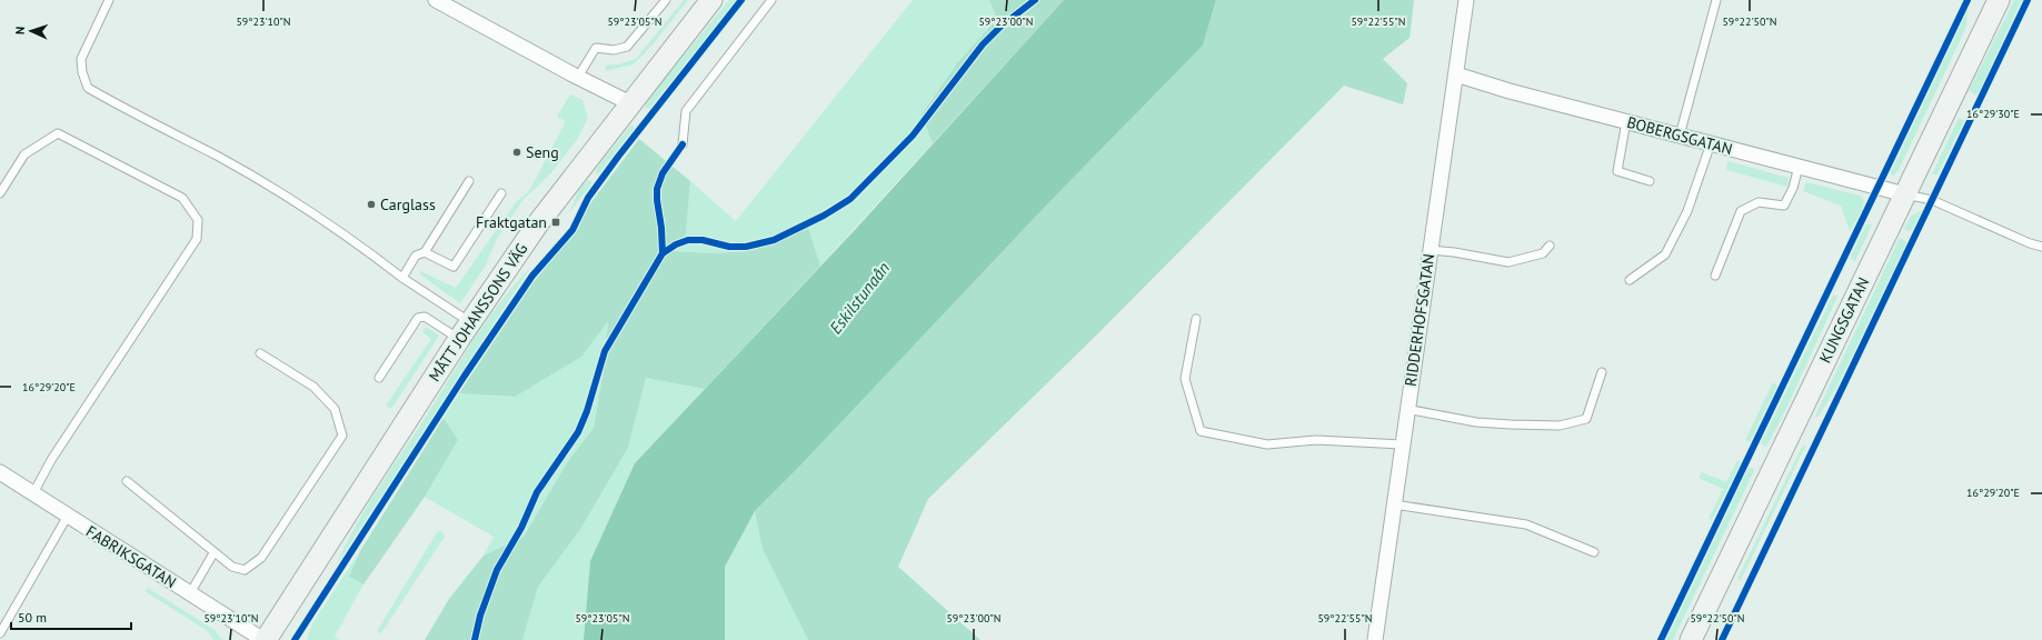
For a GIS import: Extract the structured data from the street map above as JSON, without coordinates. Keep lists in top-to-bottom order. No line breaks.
{"streets":{"street":["BOBERGSGATAN","MÅTT JOHANSSONS VÄG","RIDDERHOFSGATAN","KUNGSGATAN","FABRIKSGATAN"]},"crossings":[["BOBERGSGATAN","RIDDERHOFSGATAN"],["BOBERGSGATAN","KUNGSGATAN"],["MÅTT JOHANSSONS VÄG","FABRIKSGATAN"]],"water":["Eskilstunaån"],"places":{"other":["Seng","Carglass"],"transit":["Fraktgatan"]},"scale_bar":"50 m","north":"left","coordinates":["59°23'10\"N","59°23'05\"N","59°23'00\"N","59°22'55\"N","59°22'50\"N","16°29'30\"E","16°29'20\"E"]}
